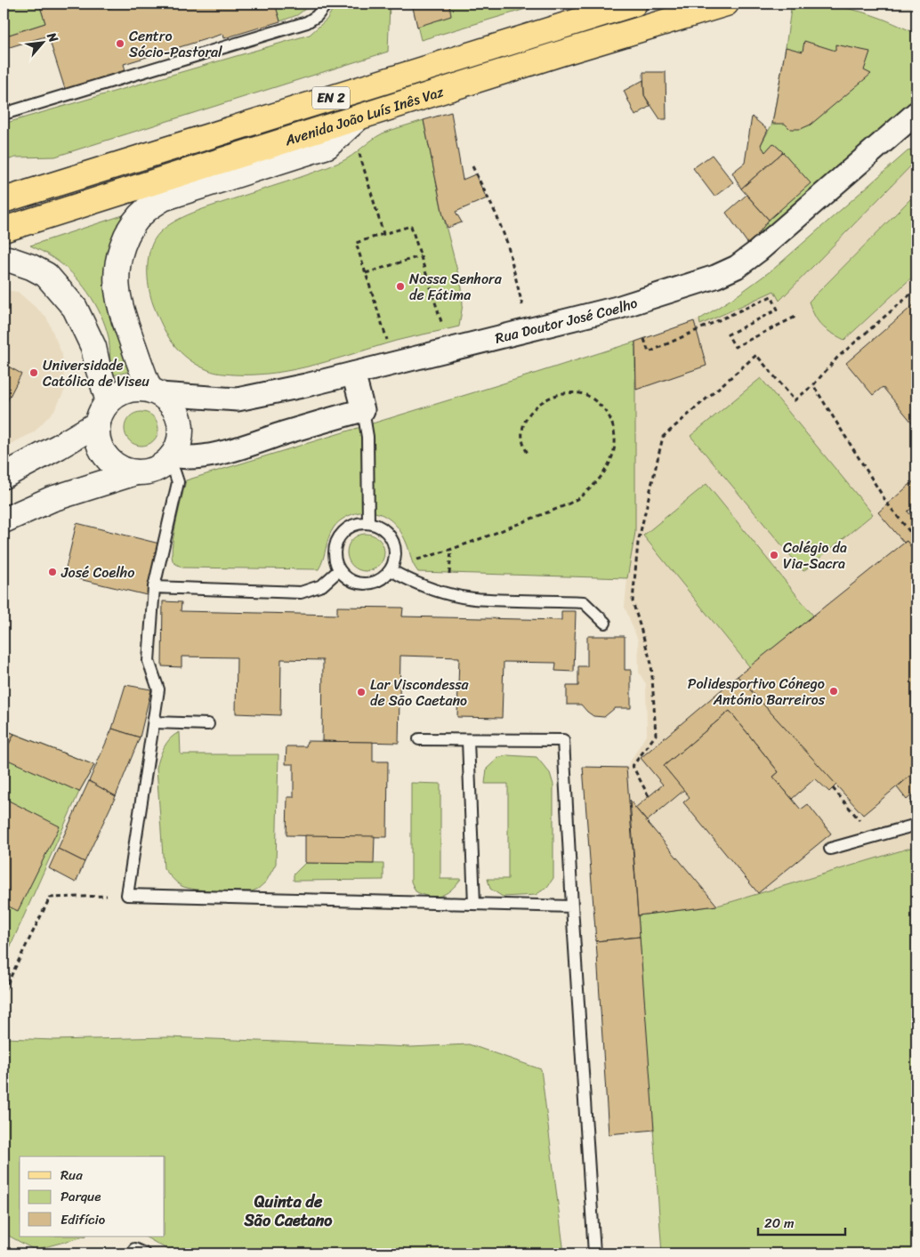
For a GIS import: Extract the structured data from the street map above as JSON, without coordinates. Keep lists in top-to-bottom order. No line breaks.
{"streets":{"main road":["EN 2","Avenida João Luís Inês Vaz"],"street":["Rua Doutor José Coelho"]},"districts":["Quinta de São Caetano"],"places":["Centro Sócio-Pastoral","Nossa Senhora de Fátima","Universidade Católica de Viseu","Colégio da Via-Sacra","José Coelho","Polidesportivo Cónego António Barreiros","Lar Viscondessa de São Caetano"],"legend":["Rua","Parque","Edifício"],"scale_bar":"20 m","north":"top right"}
